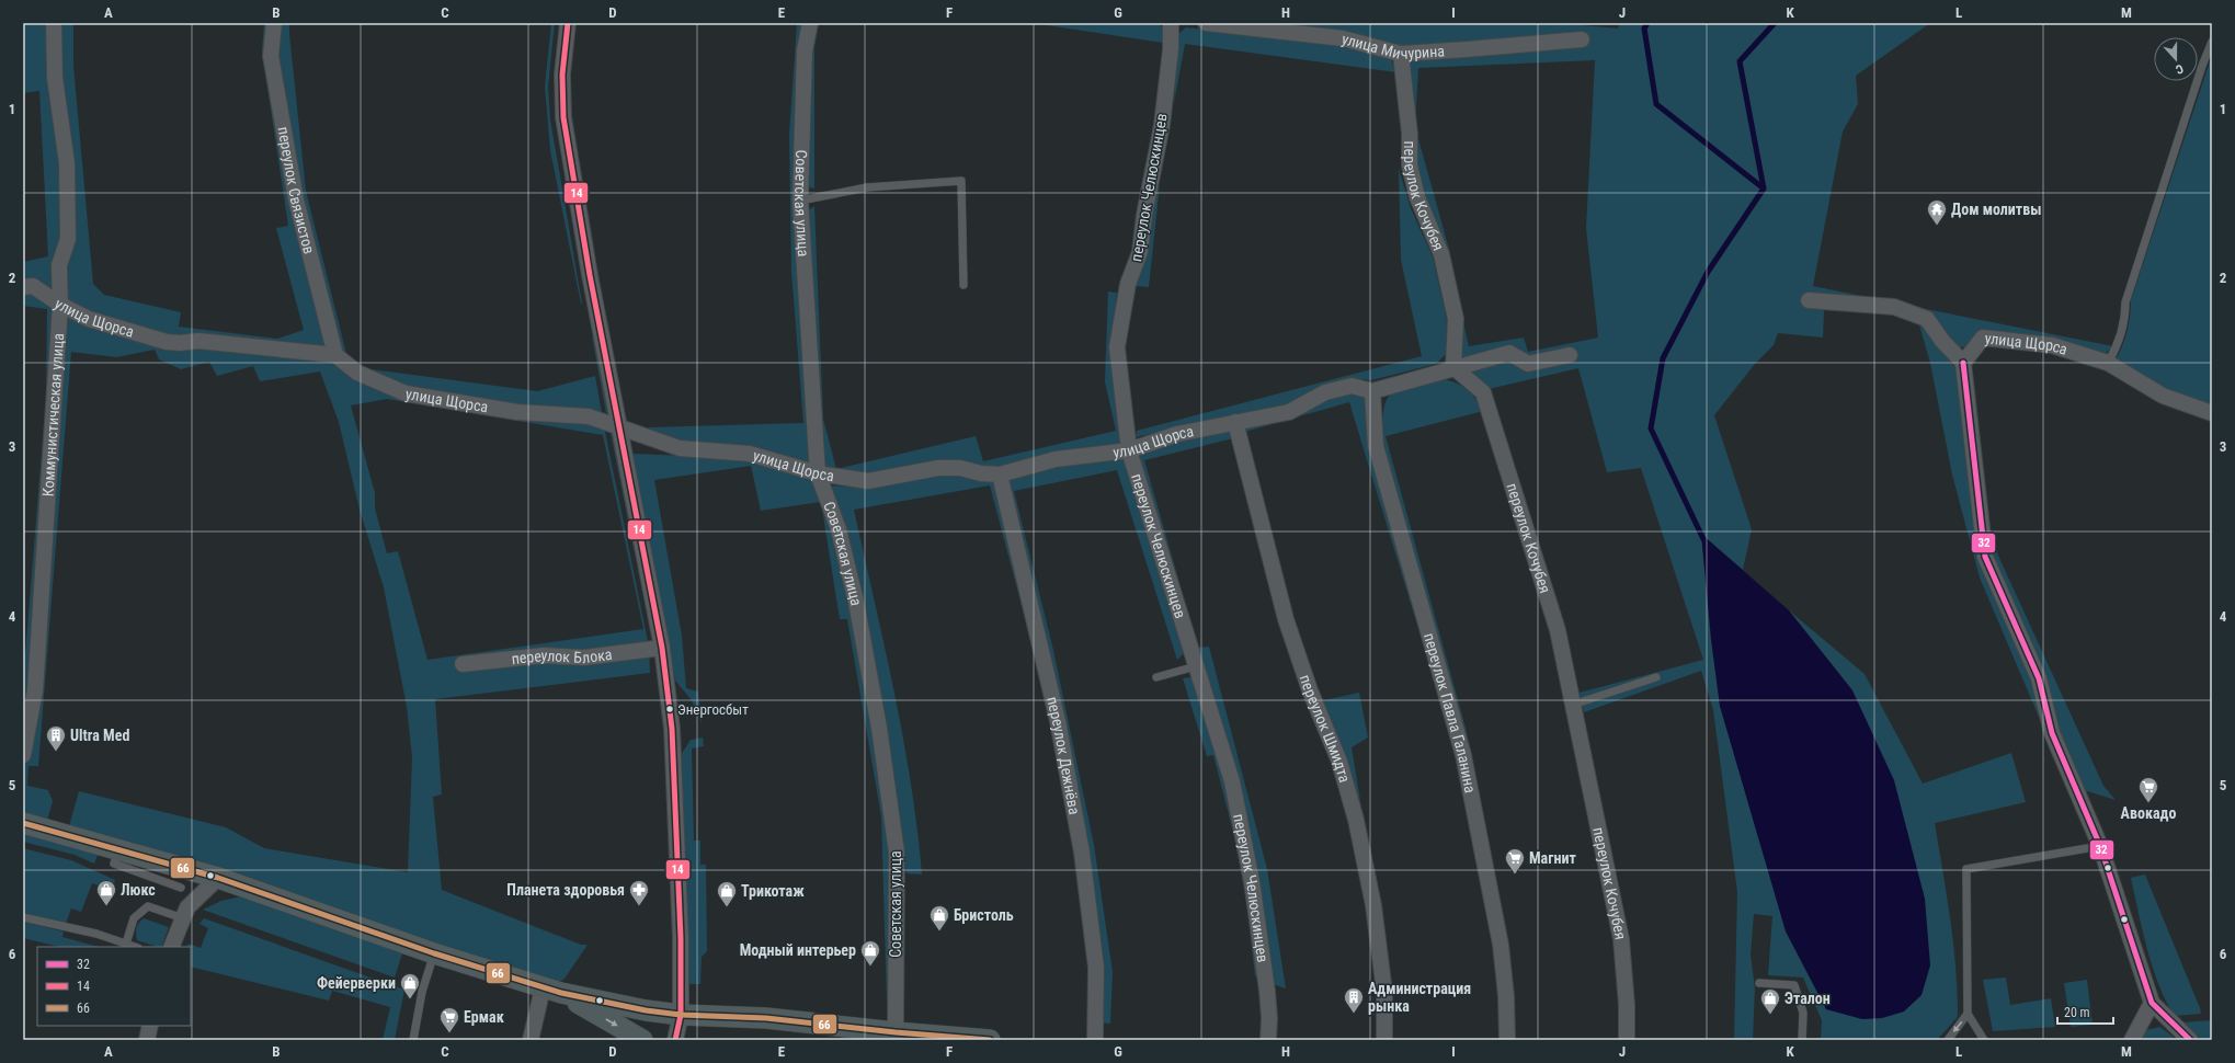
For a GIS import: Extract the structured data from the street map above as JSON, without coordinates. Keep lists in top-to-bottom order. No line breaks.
{"streets":{"street":["улица Мичурина","переулок Челюскинцев","переулок Связистов","переулок Кочубея","Советская улица","улица Щорса","Коммунистическая улица","переулок Блока","переулок Павла Галанина","переулок Шмидта","переулок Дежнёва"]},"crossings":[["улица Мичурина","переулок Кочубея"],["переулок Челюскинцев","улица Щорса"],["переулок Связистов","улица Щорса"],["Советская улица","улица Щорса"],["улица Щорса","Коммунистическая улица"],["улица Щорса","переулок Павла Галанина"],["улица Щорса","переулок Шмидта"],["улица Щорса","переулок Дежнёва"]],"places":{"temple":["Дом молитвы"],"other":["Энергосбыт"],"building":["Ultra Med","Администрация рынка"],"supermarket":["Авокадо","Магнит","Ермак"],"shop":["Люкс","Трикотаж","Бристоль","Модный интерьер","Фейерверки","Эталон"],"pharmacy":["Планета здоровья"]},"lines":["transit line 14","transit line 32","transit line 66"],"legend":["32","14","66"],"scale_bar":"20 m","north":"bottom","grid":{"columns":["A","B","C","D","E","F","G","H","I","J","K","L","M"],"rows":["1","2","3","4","5","6"]}}
